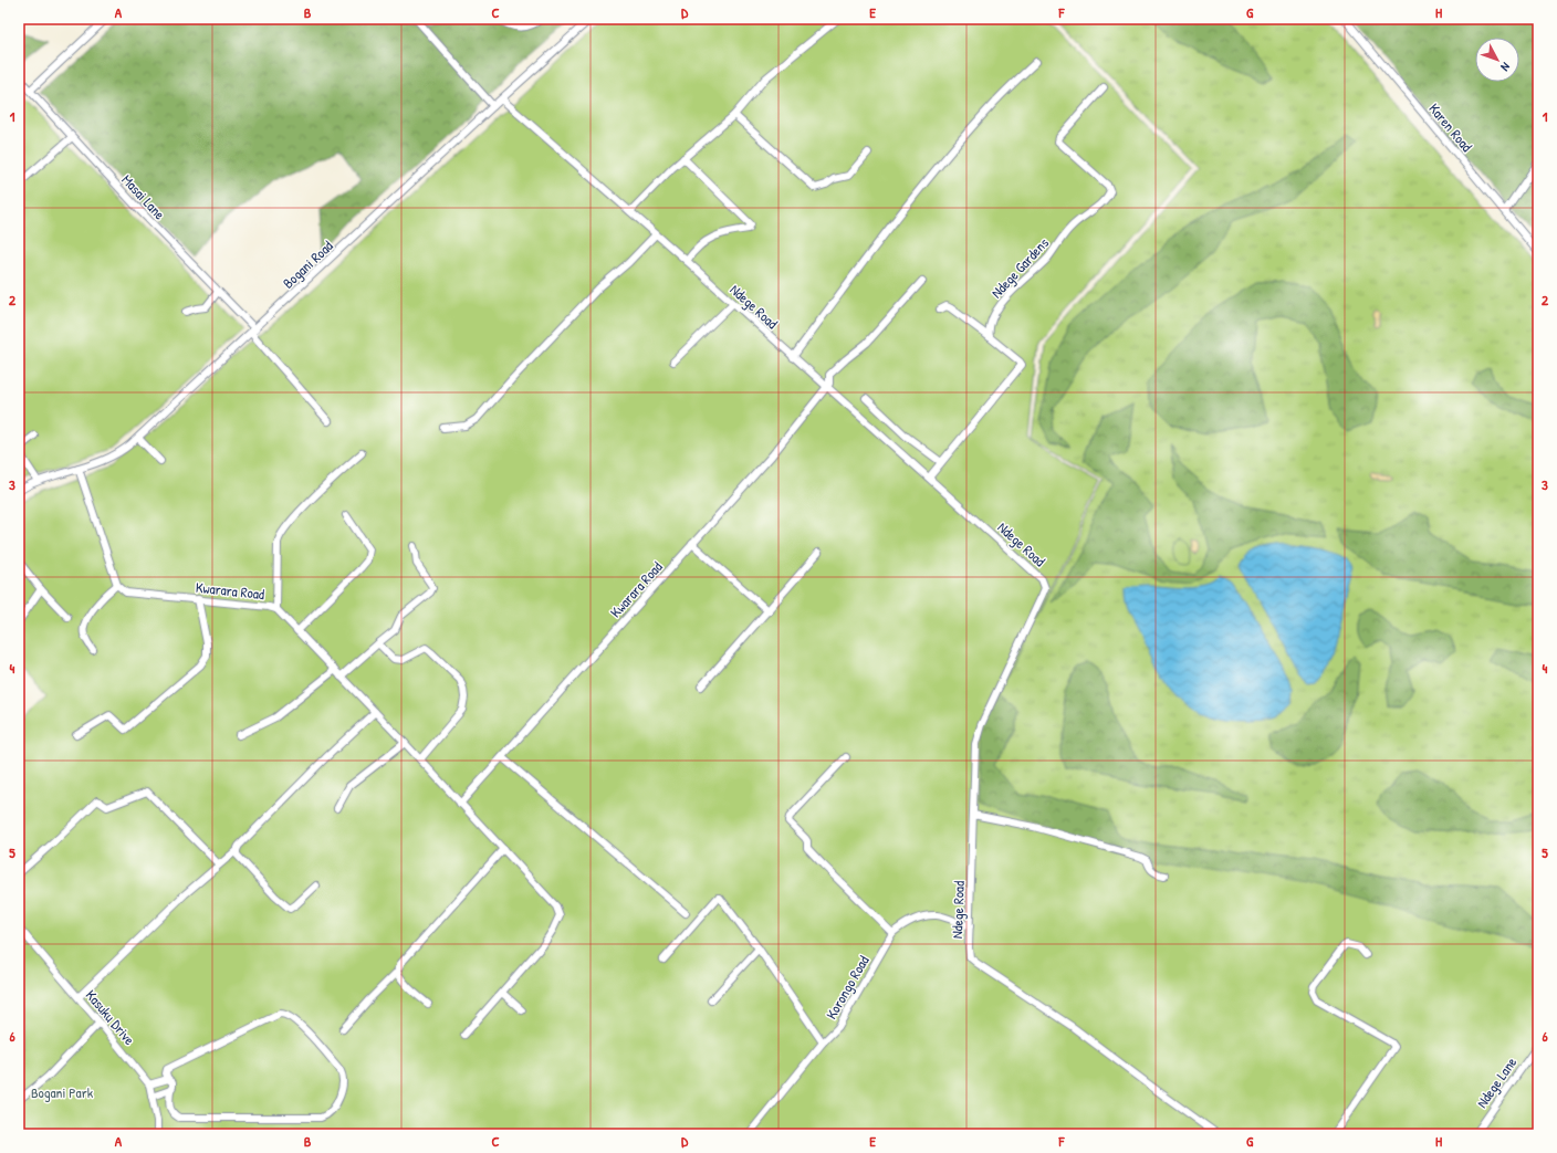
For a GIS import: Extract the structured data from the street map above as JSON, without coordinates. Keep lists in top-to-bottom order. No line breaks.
{"streets":{"street":["Karen Road","Masai Lane","Bogani Road","Ndege Gardens","Ndege Road","Kwarara Road","Korongo Road","Kasuku Drive","Ndege Lane"]},"crossings":[["Masai Lane","Bogani Road"],["Bogani Road","Ndege Road"],["Ndege Road","Kwarara Road"],["Ndege Road","Korongo Road"]],"parks":["Bogani Park"],"north":"bottom right","grid":{"columns":["A","B","C","D","E","F","G","H"],"rows":["1","2","3","4","5","6"]}}
